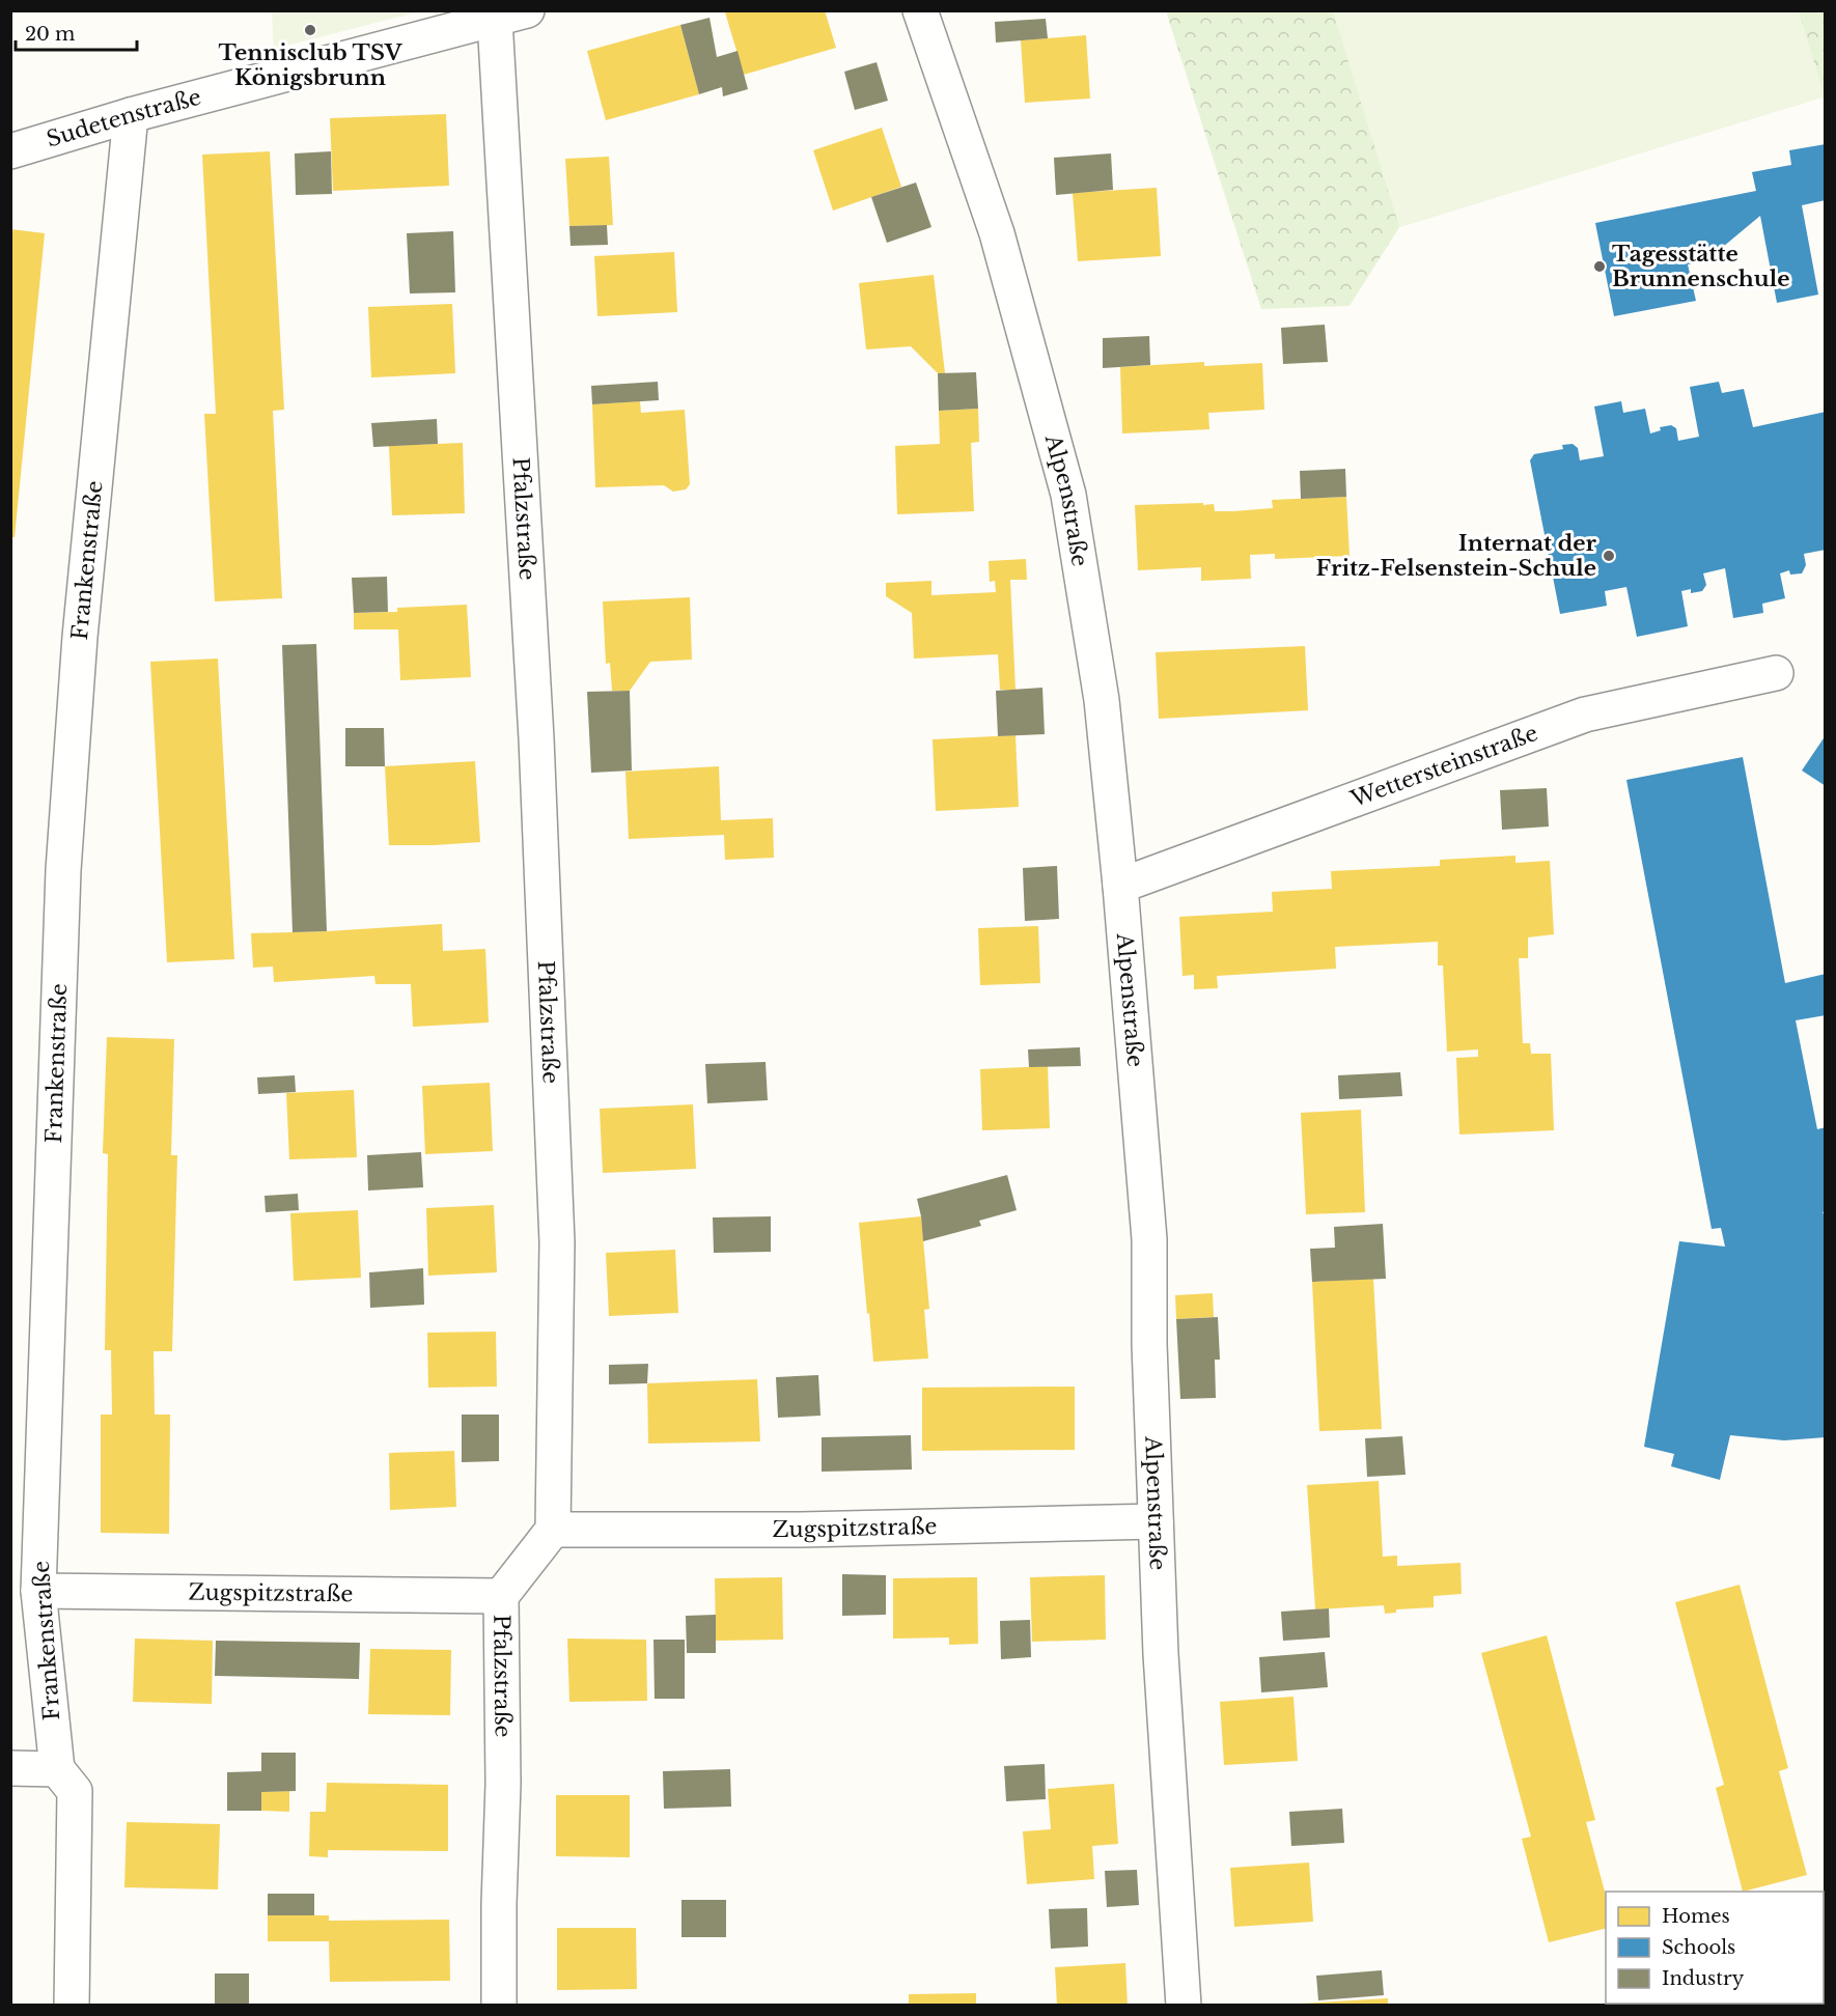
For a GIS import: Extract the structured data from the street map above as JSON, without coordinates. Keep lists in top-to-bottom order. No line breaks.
{"streets":{"street":["Sudetenstraße","Alpenstraße","Pfalzstraße","Frankenstraße","Wettersteinstraße","Zugspitzstraße"]},"crossings":[["Sudetenstraße","Pfalzstraße"],["Sudetenstraße","Frankenstraße"],["Alpenstraße","Wettersteinstraße"],["Alpenstraße","Zugspitzstraße"],["Pfalzstraße","Zugspitzstraße"],["Frankenstraße","Zugspitzstraße"]],"places":["Tennisclub TSV Königsbrunn","Tagesstätte Brunnenschule","Internat der Fritz-Felsenstein-Schule"],"legend":["Homes","Schools","Industry"],"scale_bar":"20 m"}
